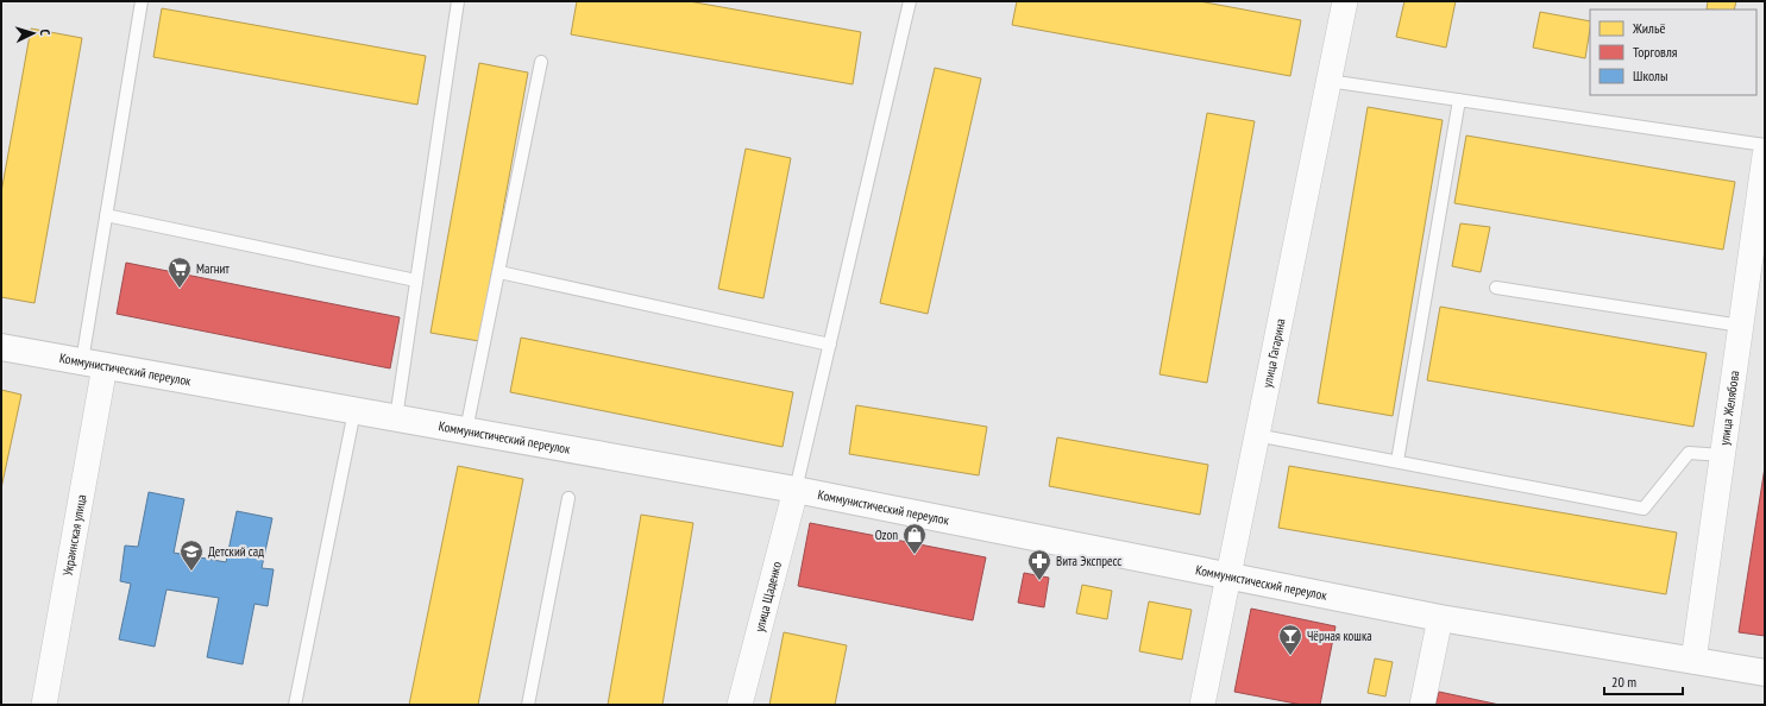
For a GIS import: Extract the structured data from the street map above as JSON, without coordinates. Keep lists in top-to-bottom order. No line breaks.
{"streets":{"street":["улица Гагарина","Коммунистический переулок","улица Желябова","Украинская улица","улица Щаденко"]},"crossings":[["улица Гагарина","Коммунистический переулок"],["Коммунистический переулок","улица Желябова"],["Коммунистический переулок","Украинская улица"],["Коммунистический переулок","улица Щаденко"]],"places":{"supermarket":["Магнит"],"shop":["Ozon"],"school or university":["Детский сад"],"pharmacy":["Вита Экспресс"],"bar":["Чёрная кошка"]},"legend":["Жильё","Торговля","Школы"],"scale_bar":"20 m","north":"right"}
